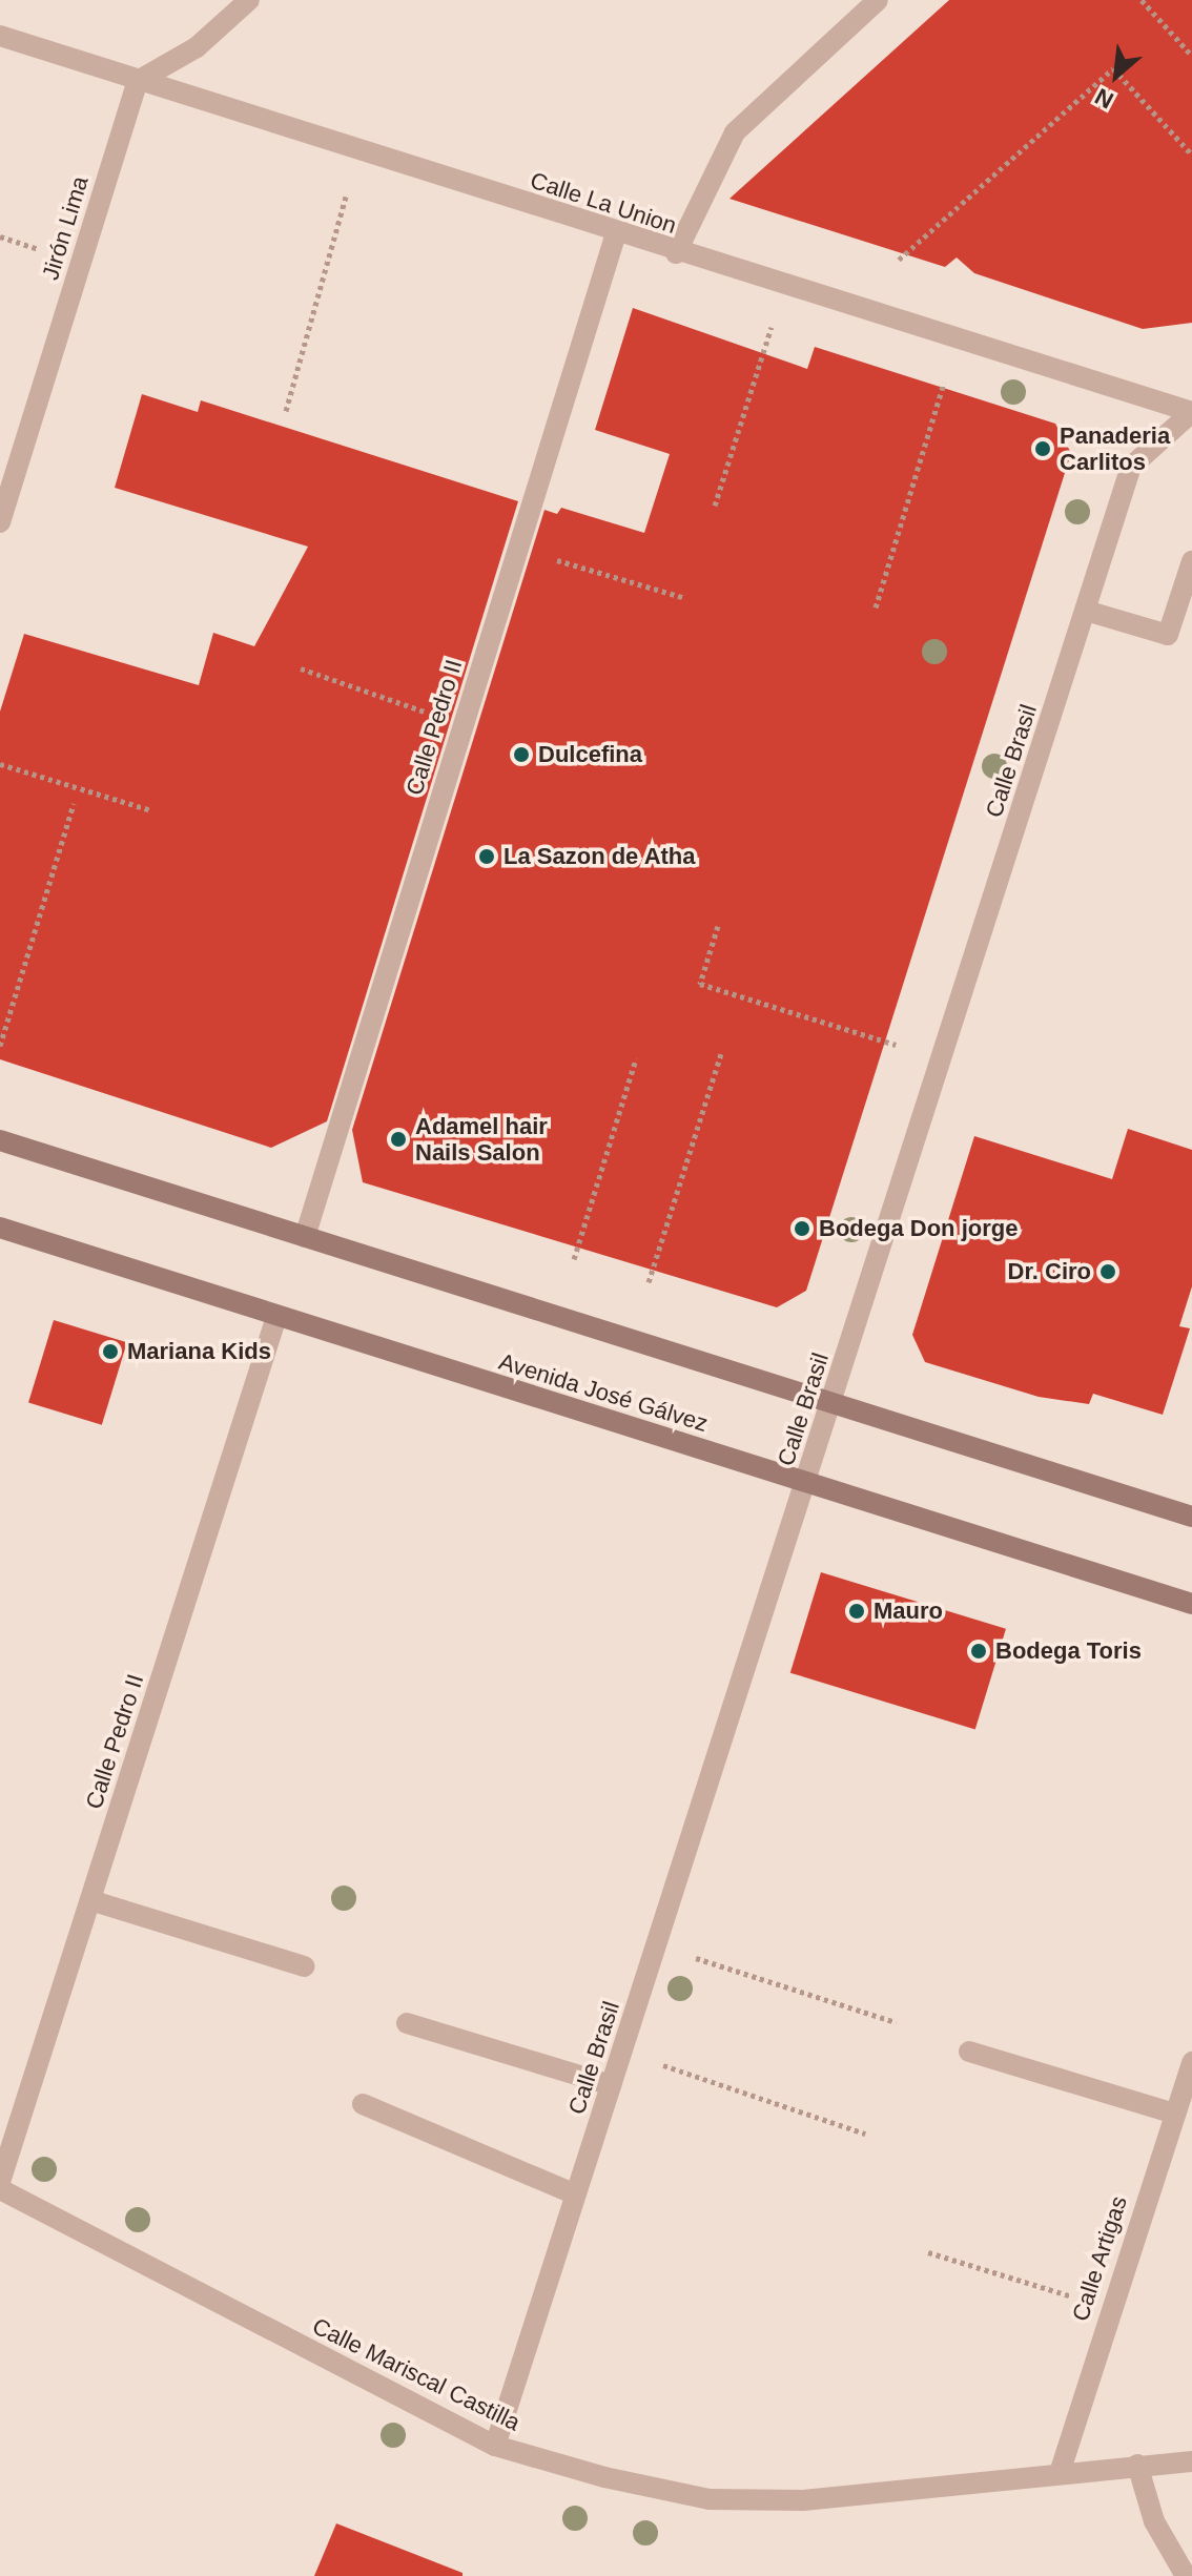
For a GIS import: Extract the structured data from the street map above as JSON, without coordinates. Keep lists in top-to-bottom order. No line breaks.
{"streets":{"main road":["Avenida José Gálvez"],"street":["Calle La Union","Jirón Lima","Calle Pedro II","Calle Brasil","Calle Artigas","Calle Mariscal Castilla"]},"crossings":[["Calle La Union","Jirón Lima"],["Calle La Union","Calle Pedro II"],["Calle La Union","Calle Brasil"],["Calle Pedro II","Avenida José Gálvez"],["Calle Brasil","Avenida José Gálvez"],["Calle Brasil","Calle Mariscal Castilla"],["Calle Artigas","Calle Mariscal Castilla"]],"places":["Panaderia Carlitos","Dulcefina","La Sazon de Atha","Adamel hair Nails Salon","Bodega Don jorge","Dr. Ciro","Mariana Kids","Mauro","Bodega Toris"],"north":"bottom left"}
